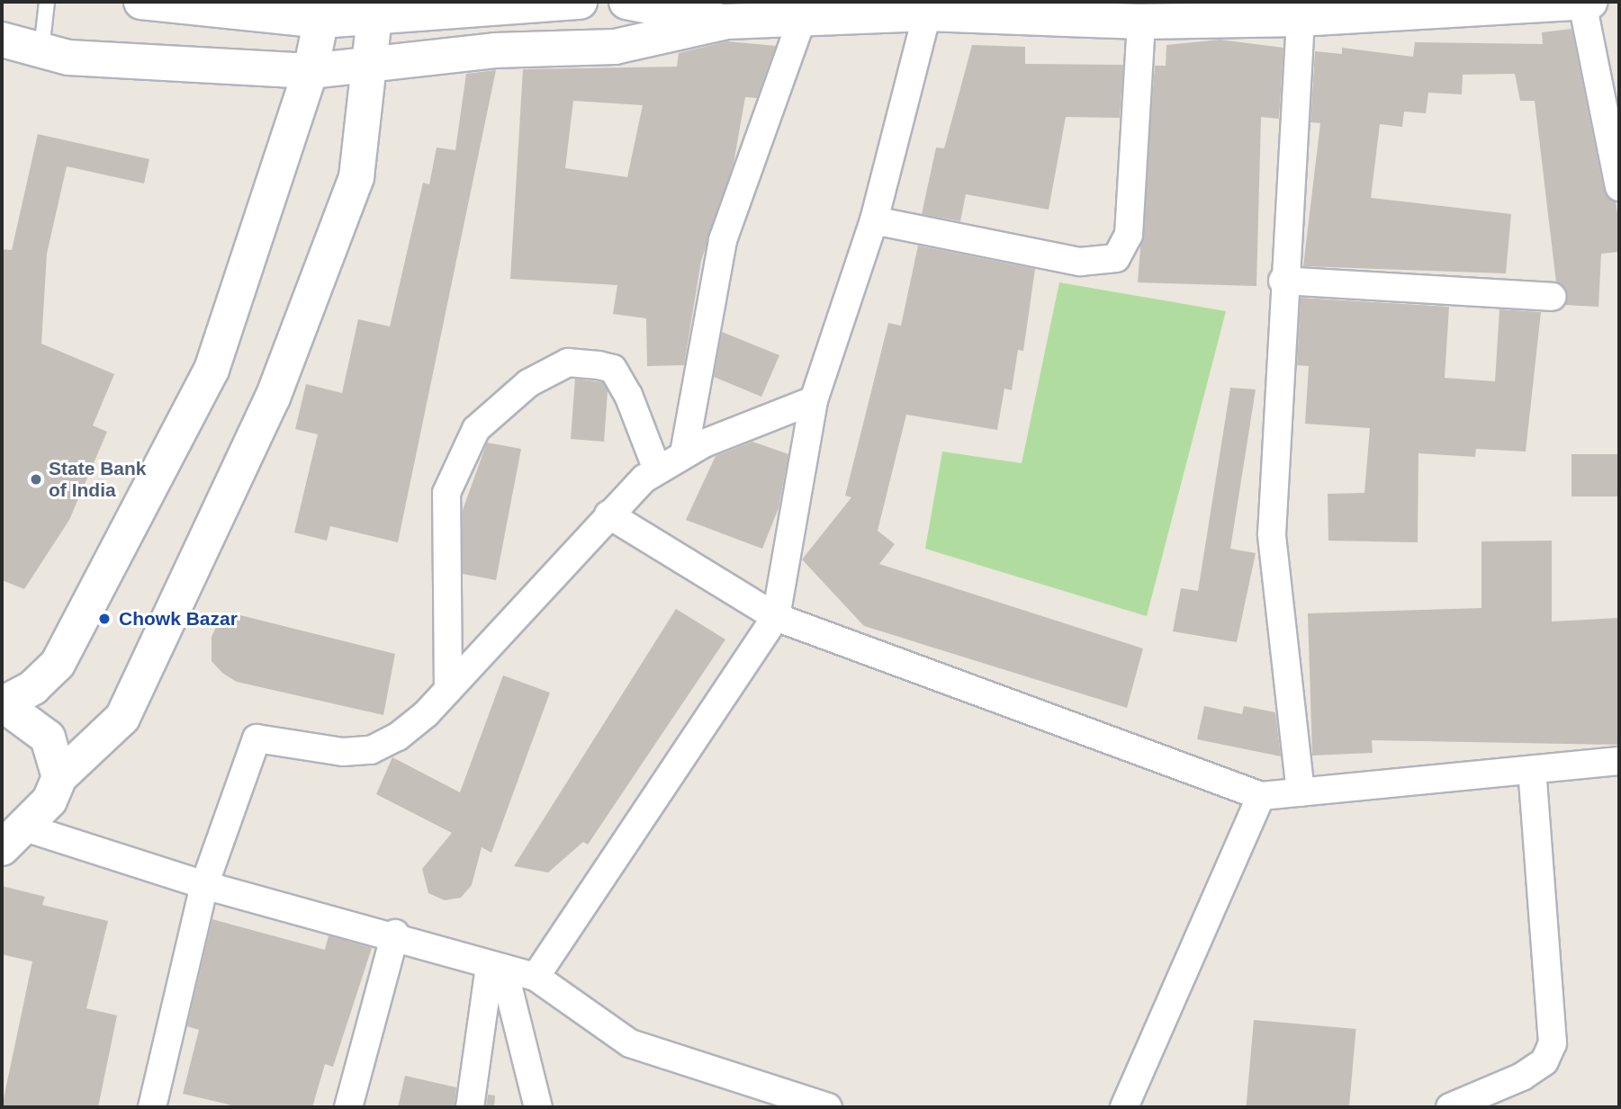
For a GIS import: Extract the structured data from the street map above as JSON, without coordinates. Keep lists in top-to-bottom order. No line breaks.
{"places":["State Bank of India","Chowk Bazar"]}
